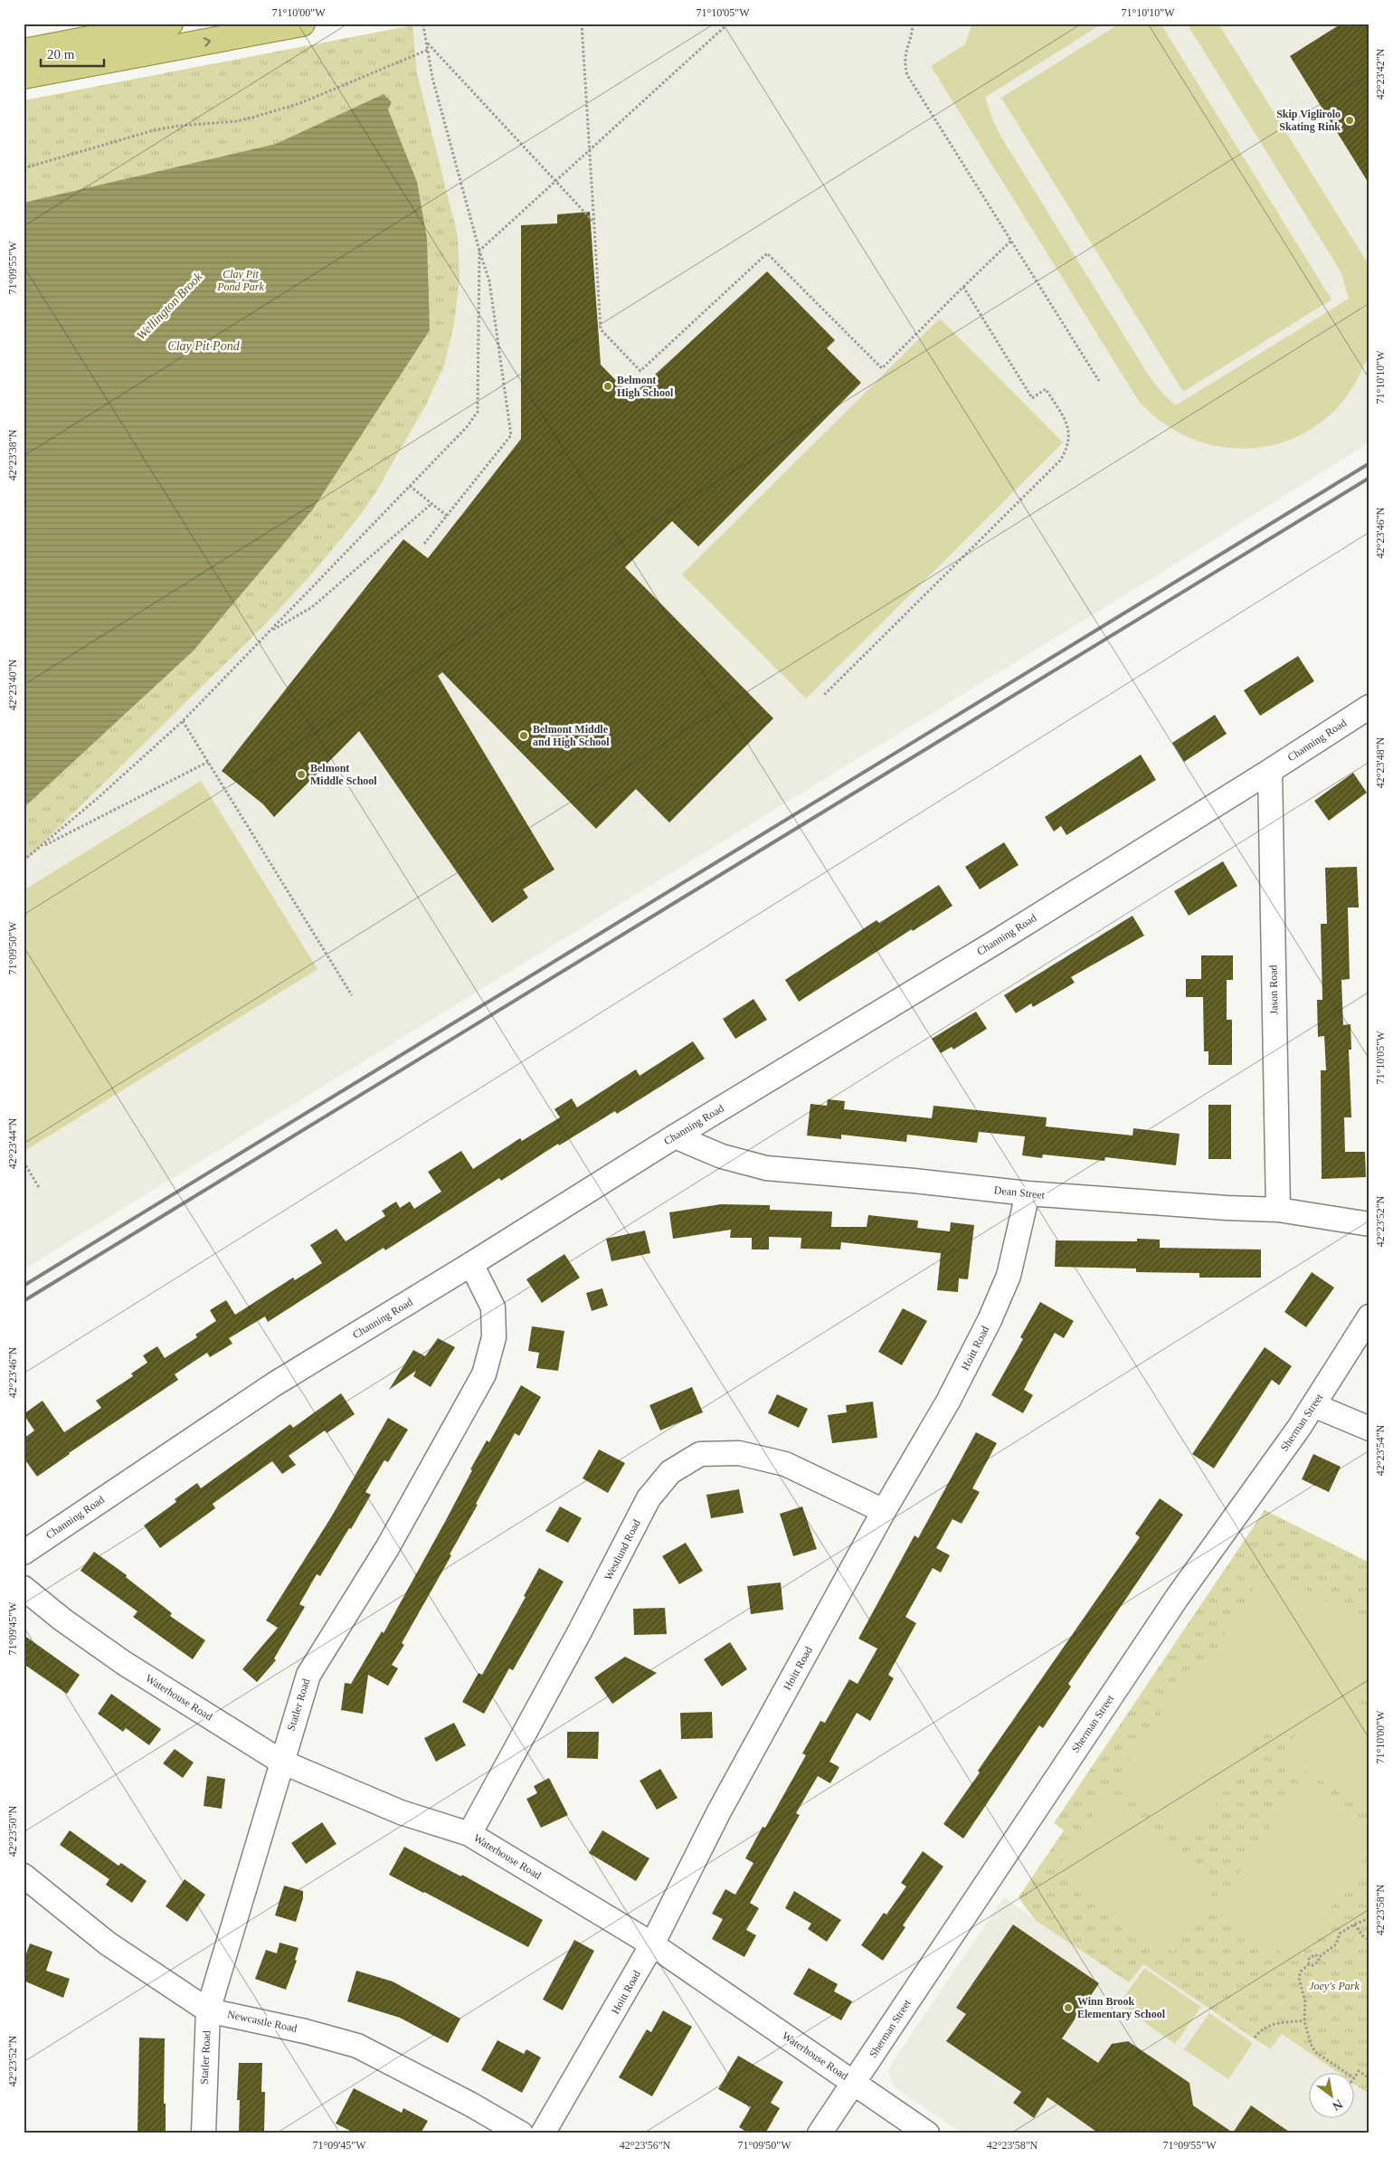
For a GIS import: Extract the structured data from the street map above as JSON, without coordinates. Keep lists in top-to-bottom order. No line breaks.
{"streets":{"street":["Channing Road","Jason Road","Dean Street","Hoitt Road","Sherman Street","Westlund Road","Waterhouse Road","Statler Road","Newcastle Road"]},"crossings":[["Channing Road","Jason Road"],["Channing Road","Dean Street"],["Channing Road","Statler Road"],["Jason Road","Dean Street"],["Dean Street","Hoitt Road"],["Hoitt Road","Westlund Road"],["Hoitt Road","Waterhouse Road"],["Sherman Street","Waterhouse Road"],["Westlund Road","Waterhouse Road"],["Waterhouse Road","Statler Road"],["Statler Road","Newcastle Road"]],"water":["Wellington Brook","Clay Pit Pond"],"parks":["Clay Pit Pond Park","Joey's Park"],"places":["Skip Viglirolo Skating Rink","Belmont High School","Belmont Middle and High School","Belmont Middle School","Winn Brook Elementary School"],"scale_bar":"20 m","north":"bottom right","coordinates":["71°10'00\"W","71°10'05\"W","71°10'10\"W","42°23'42\"N","71°09'55\"W","42°23'38\"N","42°23'46\"N","42°23'40\"N","42°23'48\"N","71°09'50\"W","42°23'44\"N","42°23'52\"N","42°23'54\"N","71°09'45\"W","42°23'50\"N","42°23'58\"N","42°23'56\"N"]}
